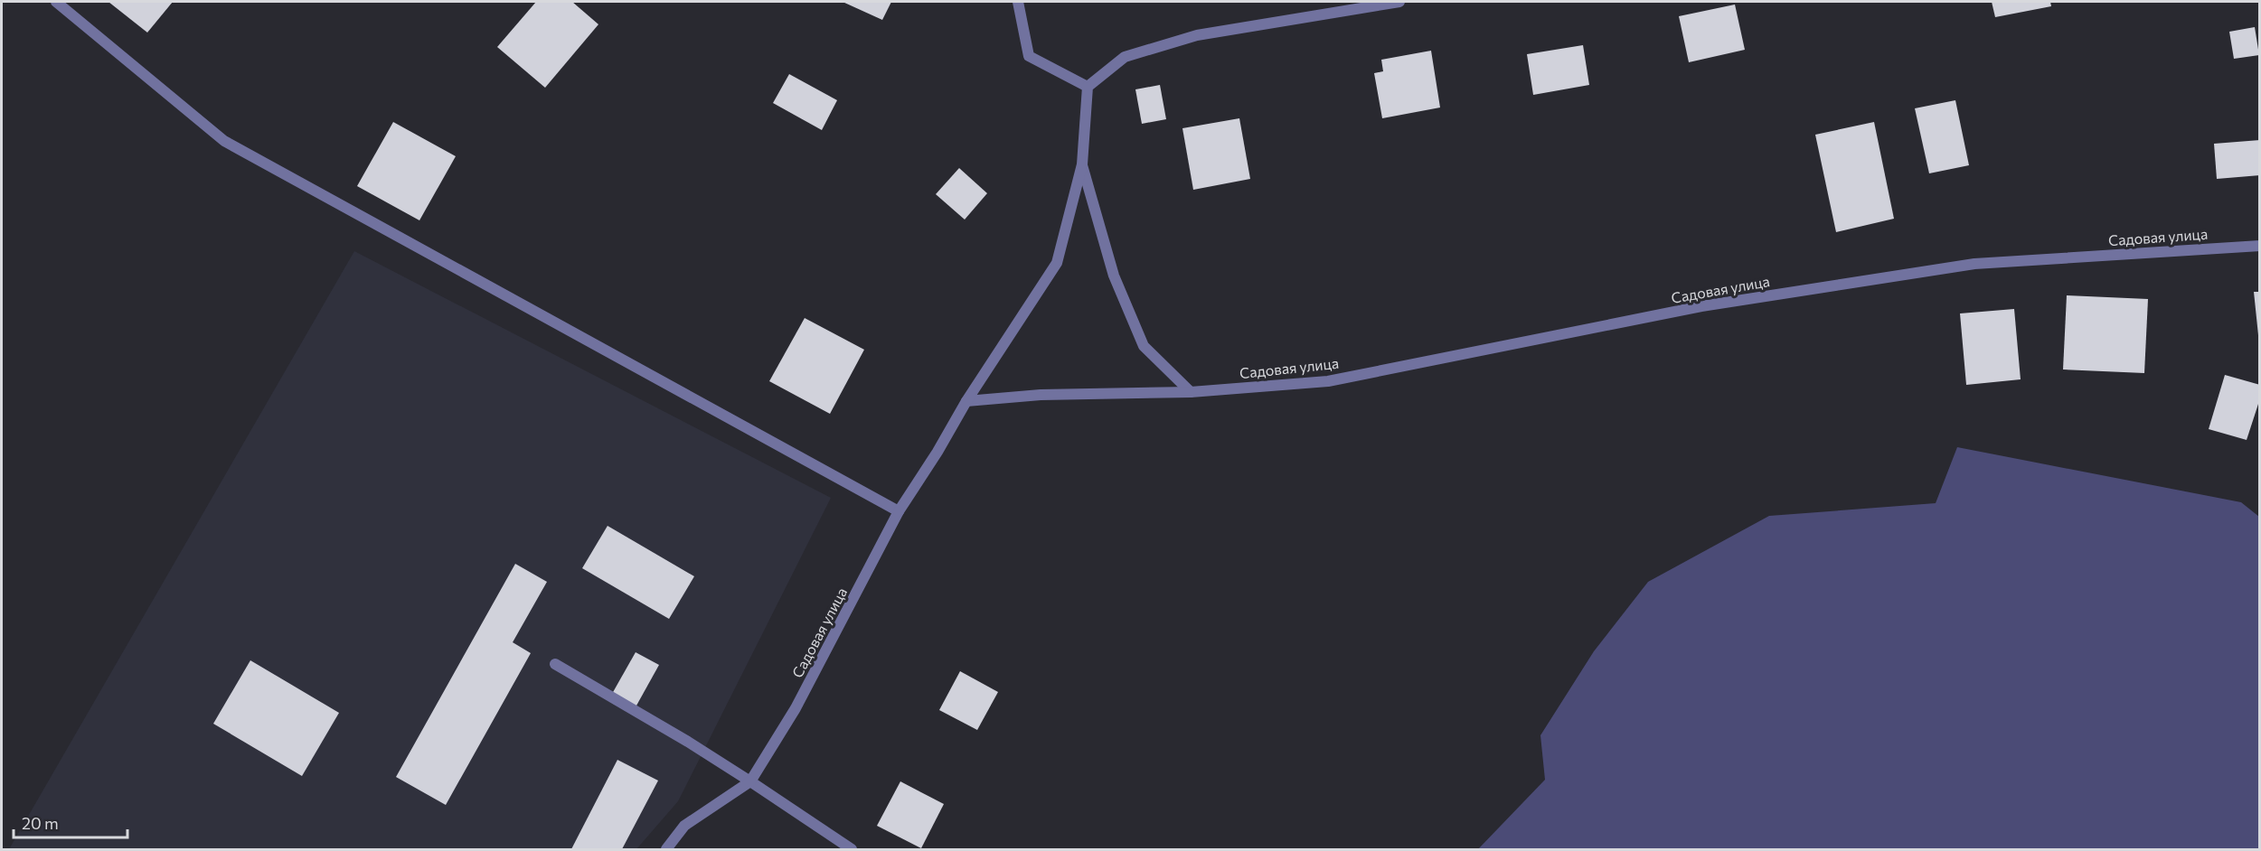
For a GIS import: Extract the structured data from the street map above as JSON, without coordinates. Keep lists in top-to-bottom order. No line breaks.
{"streets":{"street":["Садовая улица"]},"scale_bar":"20 m"}
